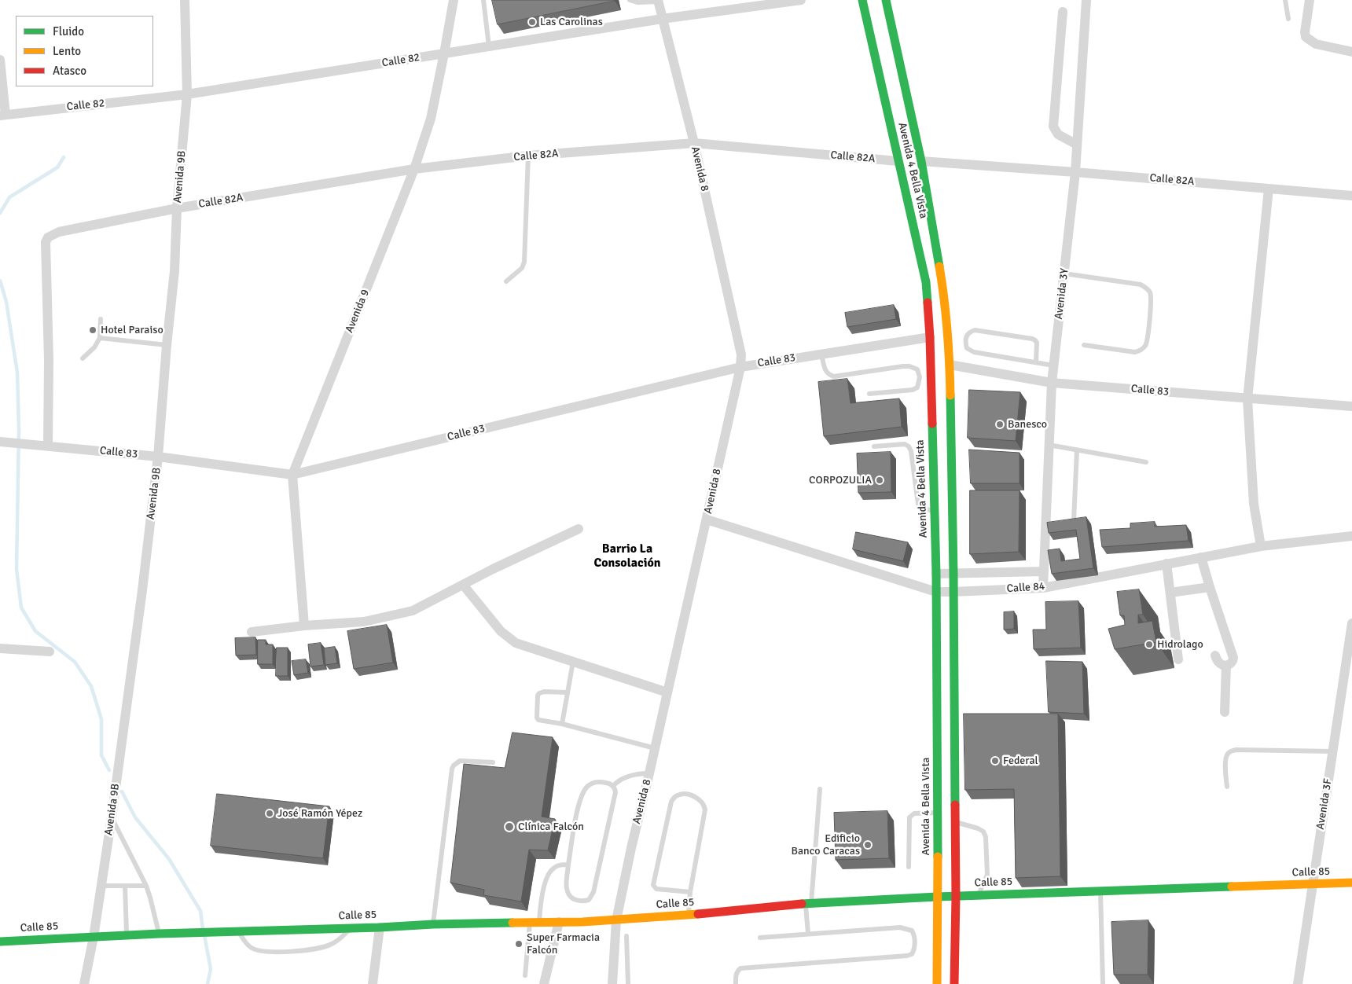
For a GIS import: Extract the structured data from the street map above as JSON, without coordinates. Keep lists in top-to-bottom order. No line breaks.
{"streets":{"street":["Calle 82","Calle 82A","Avenida 8","Avenida 4 Bella Vista","Avenida 9B","Avenida 3Y","Avenida 9","Calle 83","Calle 84","Avenida 3F","Calle 85"]},"crossings":[["Calle 82","Avenida 8"],["Calle 82","Avenida 9B"],["Calle 82","Avenida 9"],["Calle 82A","Avenida 8"],["Calle 82A","Avenida 4 Bella Vista"],["Calle 82A","Avenida 9B"],["Calle 82A","Avenida 3Y"],["Calle 82A","Avenida 9"],["Calle 82A","Calle 83"],["Avenida 8","Calle 83"],["Avenida 8","Calle 84"],["Avenida 8","Calle 85"],["Avenida 4 Bella Vista","Calle 83"],["Avenida 4 Bella Vista","Calle 84"],["Avenida 4 Bella Vista","Calle 85"],["Avenida 9B","Calle 83"],["Avenida 9B","Calle 85"],["Avenida 3Y","Calle 83"],["Avenida 3Y","Calle 84"],["Avenida 9","Calle 83"],["Avenida 3F","Calle 85"]],"districts":["Barrio La Consolación"],"places":["Las Carolinas","Hotel Paraiso","Banesco","CORPOZULIA","Hidrolago","Federal","José Ramón Yépez","Clínica Falcón","Edificio Banco Caracas","Super Farmacia Falcón"],"legend":["Fluido","Lento","Atasco"]}
